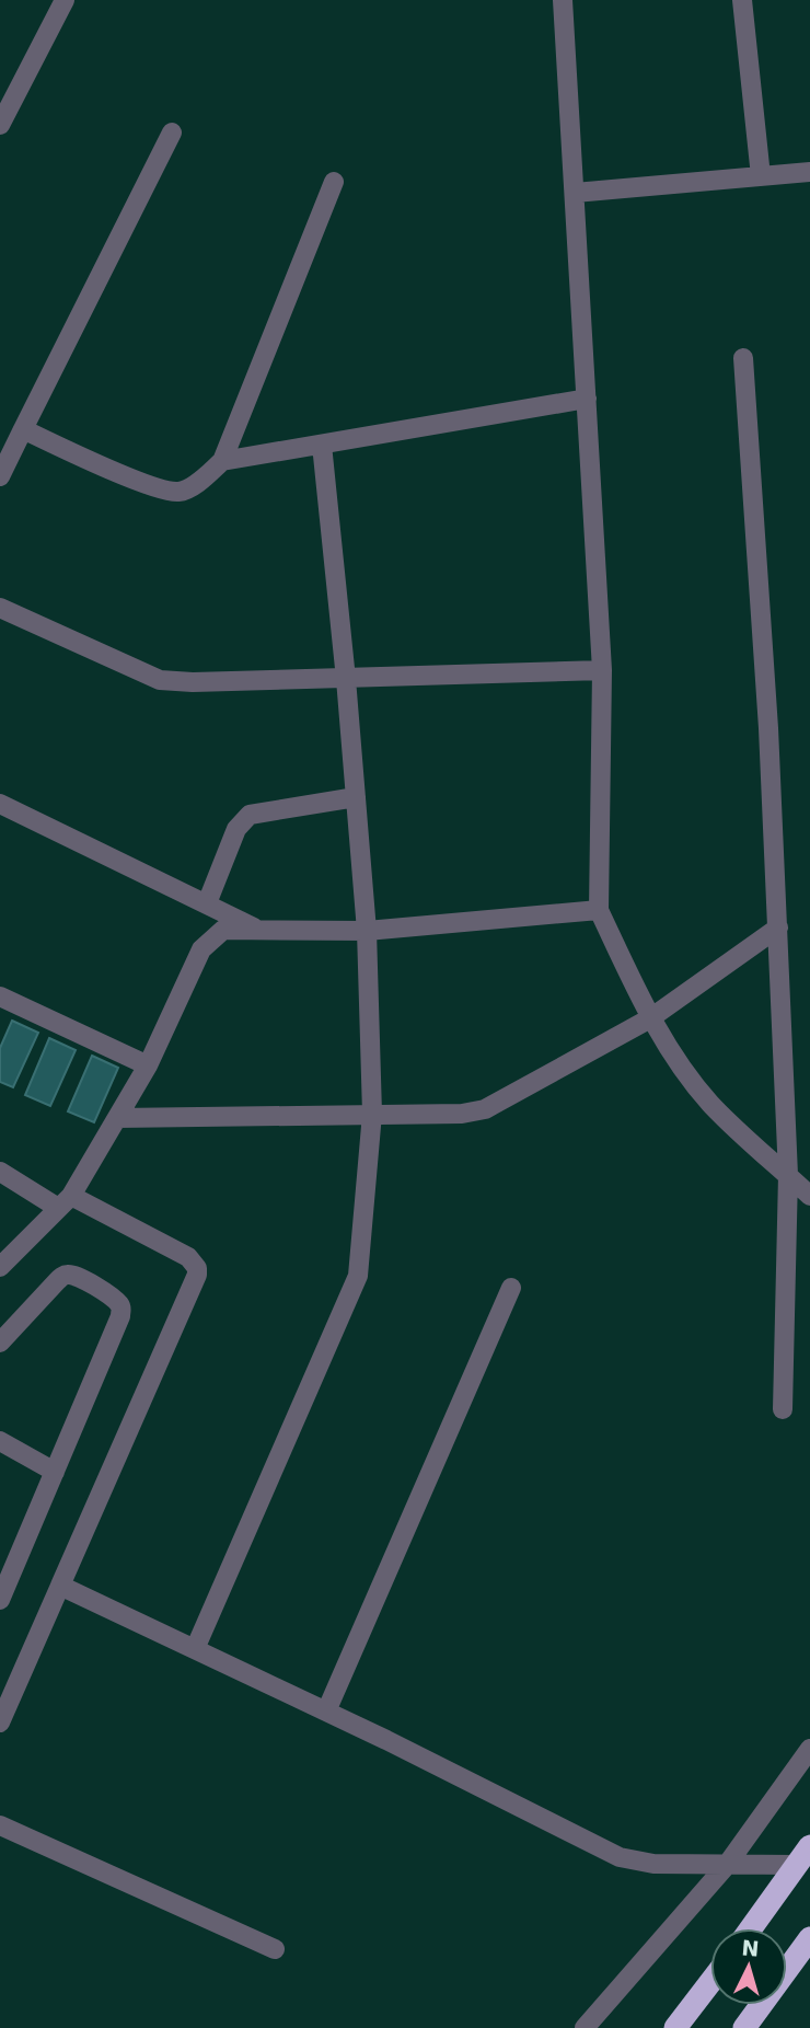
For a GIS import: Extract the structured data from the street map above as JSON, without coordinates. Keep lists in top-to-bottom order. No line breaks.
{"north":"top"}
